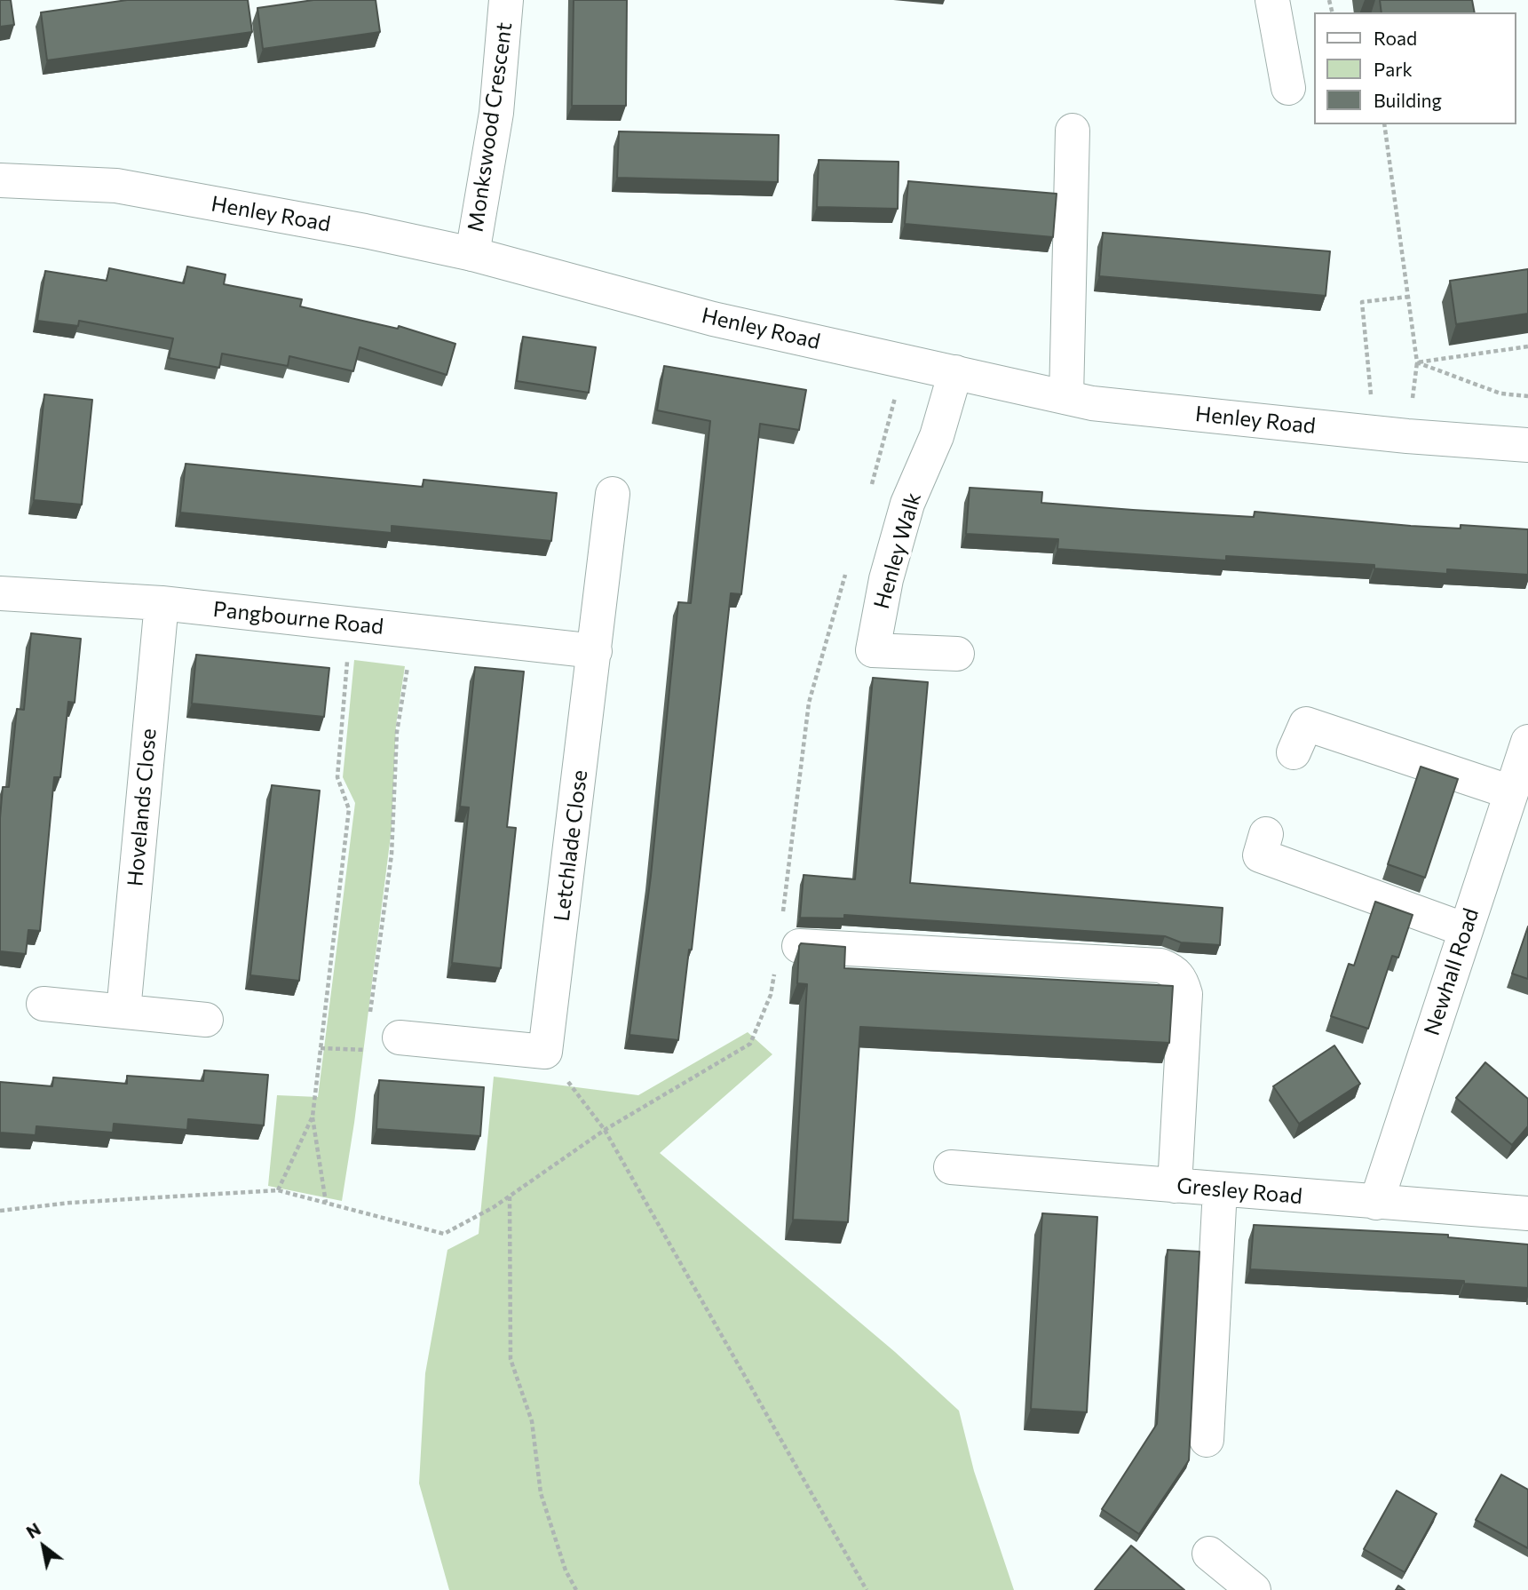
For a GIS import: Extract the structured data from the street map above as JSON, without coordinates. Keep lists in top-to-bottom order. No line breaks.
{"streets":{"street":["Monkswood Crescent","Henley Road","Henley Walk","Pangbourne Road","Hovelands Close","Letchlade Close","Newhall Road","Gresley Road"]},"crossings":[["Monkswood Crescent","Henley Road"],["Henley Road","Henley Walk"],["Pangbourne Road","Hovelands Close"],["Pangbourne Road","Letchlade Close"],["Newhall Road","Gresley Road"]],"legend":["Road","Park","Building"],"north":"top left"}
